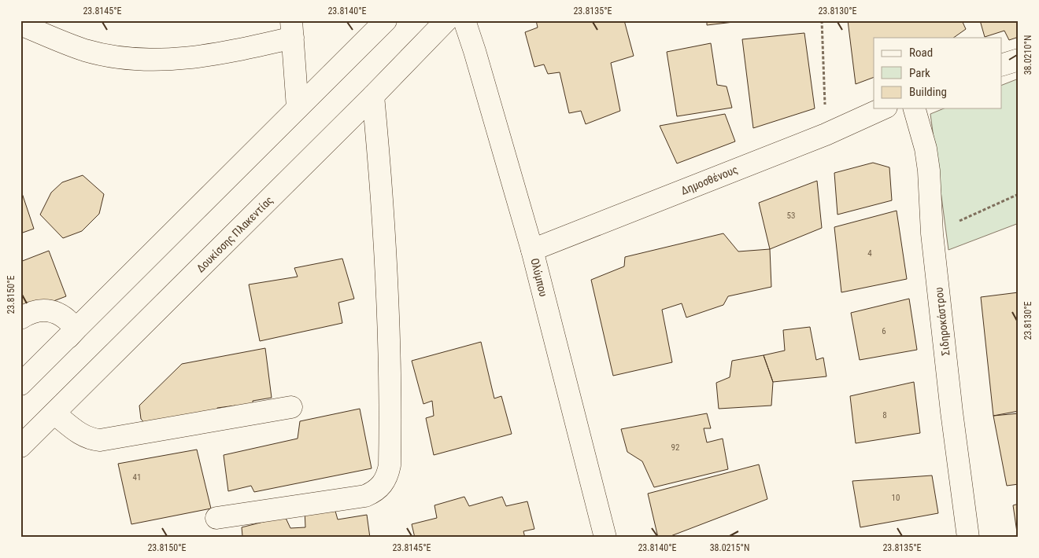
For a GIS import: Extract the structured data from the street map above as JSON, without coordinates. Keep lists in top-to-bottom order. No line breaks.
{"streets":{"street":["Δημοσθένους","Δουκίσσης Πλακεντίας","Ολύμπου","Σιδηροκάστρου"]},"crossings":[["Δημοσθένους","Ολύμπου"]],"house_numbers":["53","4","6","8","92","41","10"],"legend":["Road","Park","Building"],"coordinates":["23.8145°E","23.8140°E","23.8135°E","23.8130°E","38.0210°N","23.8150°E","38.0215°N"]}
